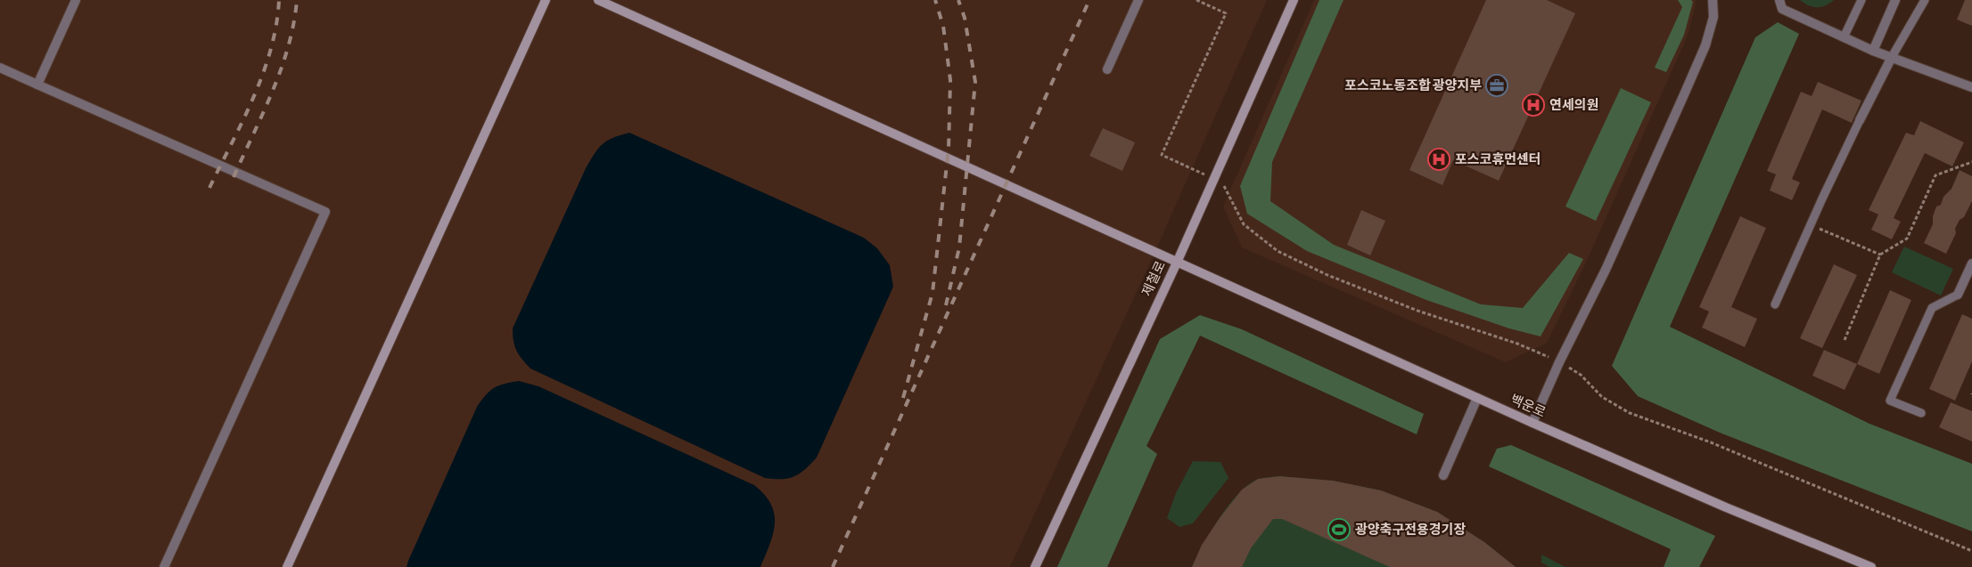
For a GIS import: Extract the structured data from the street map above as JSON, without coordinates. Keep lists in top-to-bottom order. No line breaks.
{"streets":{"main road":["제철로","백운로"]},"crossings":[["제철로","백운로"]],"places":{"office":["포스코노동조합 광양지부"],"hospital":["연세의원","포스코휴먼센터"],"sports":["광양축구전용경기장"]}}
